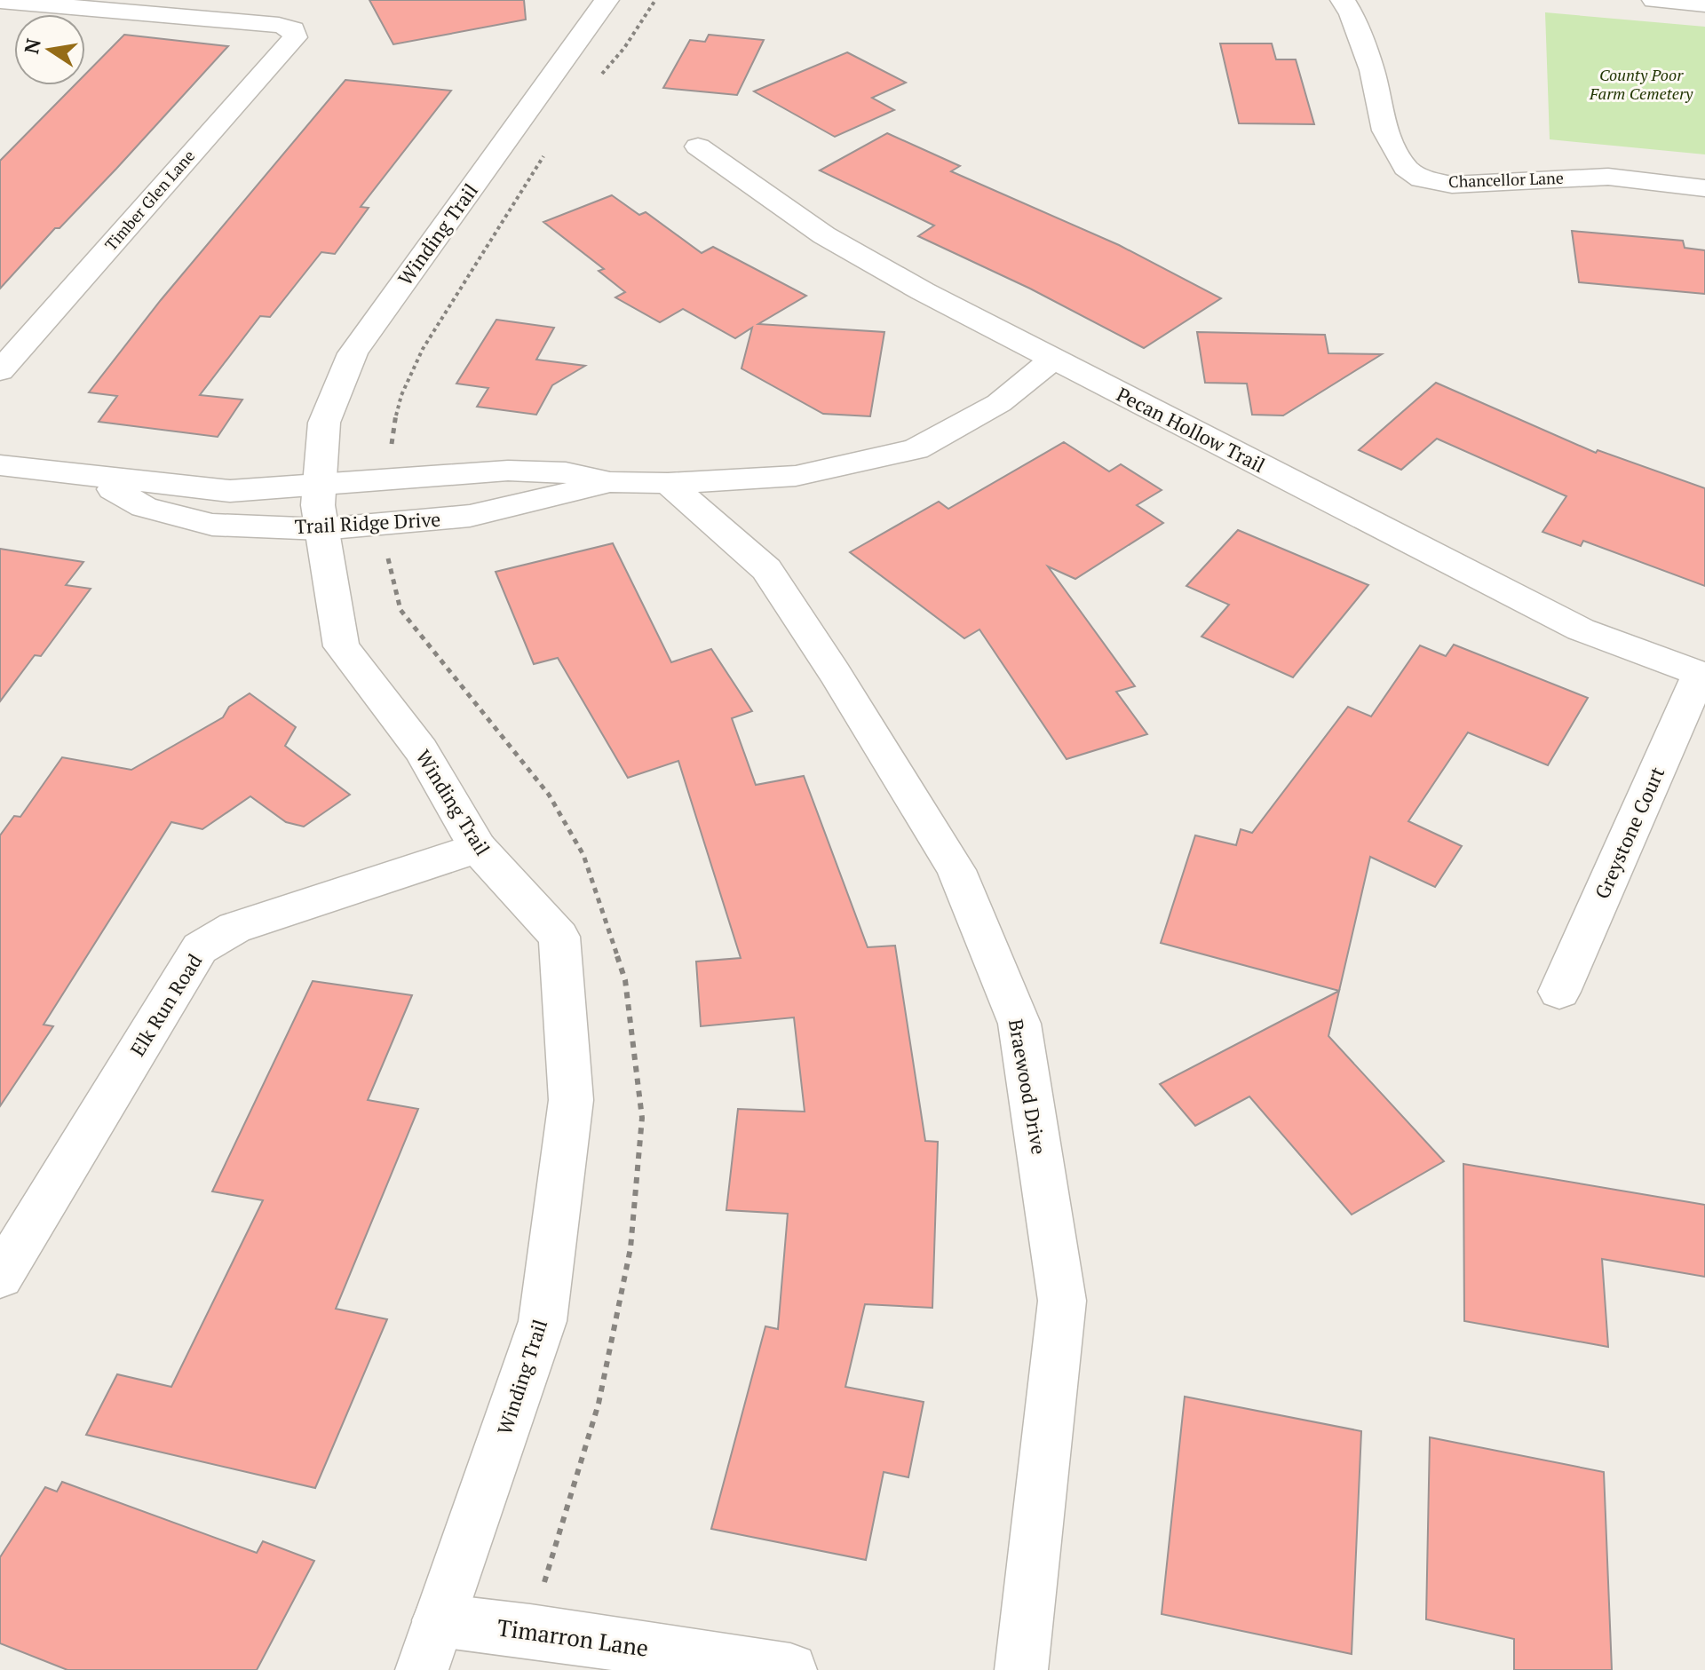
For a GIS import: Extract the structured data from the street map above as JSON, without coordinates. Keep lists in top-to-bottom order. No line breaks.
{"streets":{"street":["Chancellor Lane","Timber Glen Lane","Winding Trail","Pecan Hollow Trail","Trail Ridge Drive","Greystone Court","Elk Run Road","Braewood Drive","Timarron Lane"]},"crossings":[["Winding Trail","Trail Ridge Drive"],["Winding Trail","Elk Run Road"],["Winding Trail","Timarron Lane"],["Pecan Hollow Trail","Trail Ridge Drive"],["Pecan Hollow Trail","Greystone Court"],["Trail Ridge Drive","Braewood Drive"]],"parks":["County Poor Farm Cemetery"],"north":"left"}
